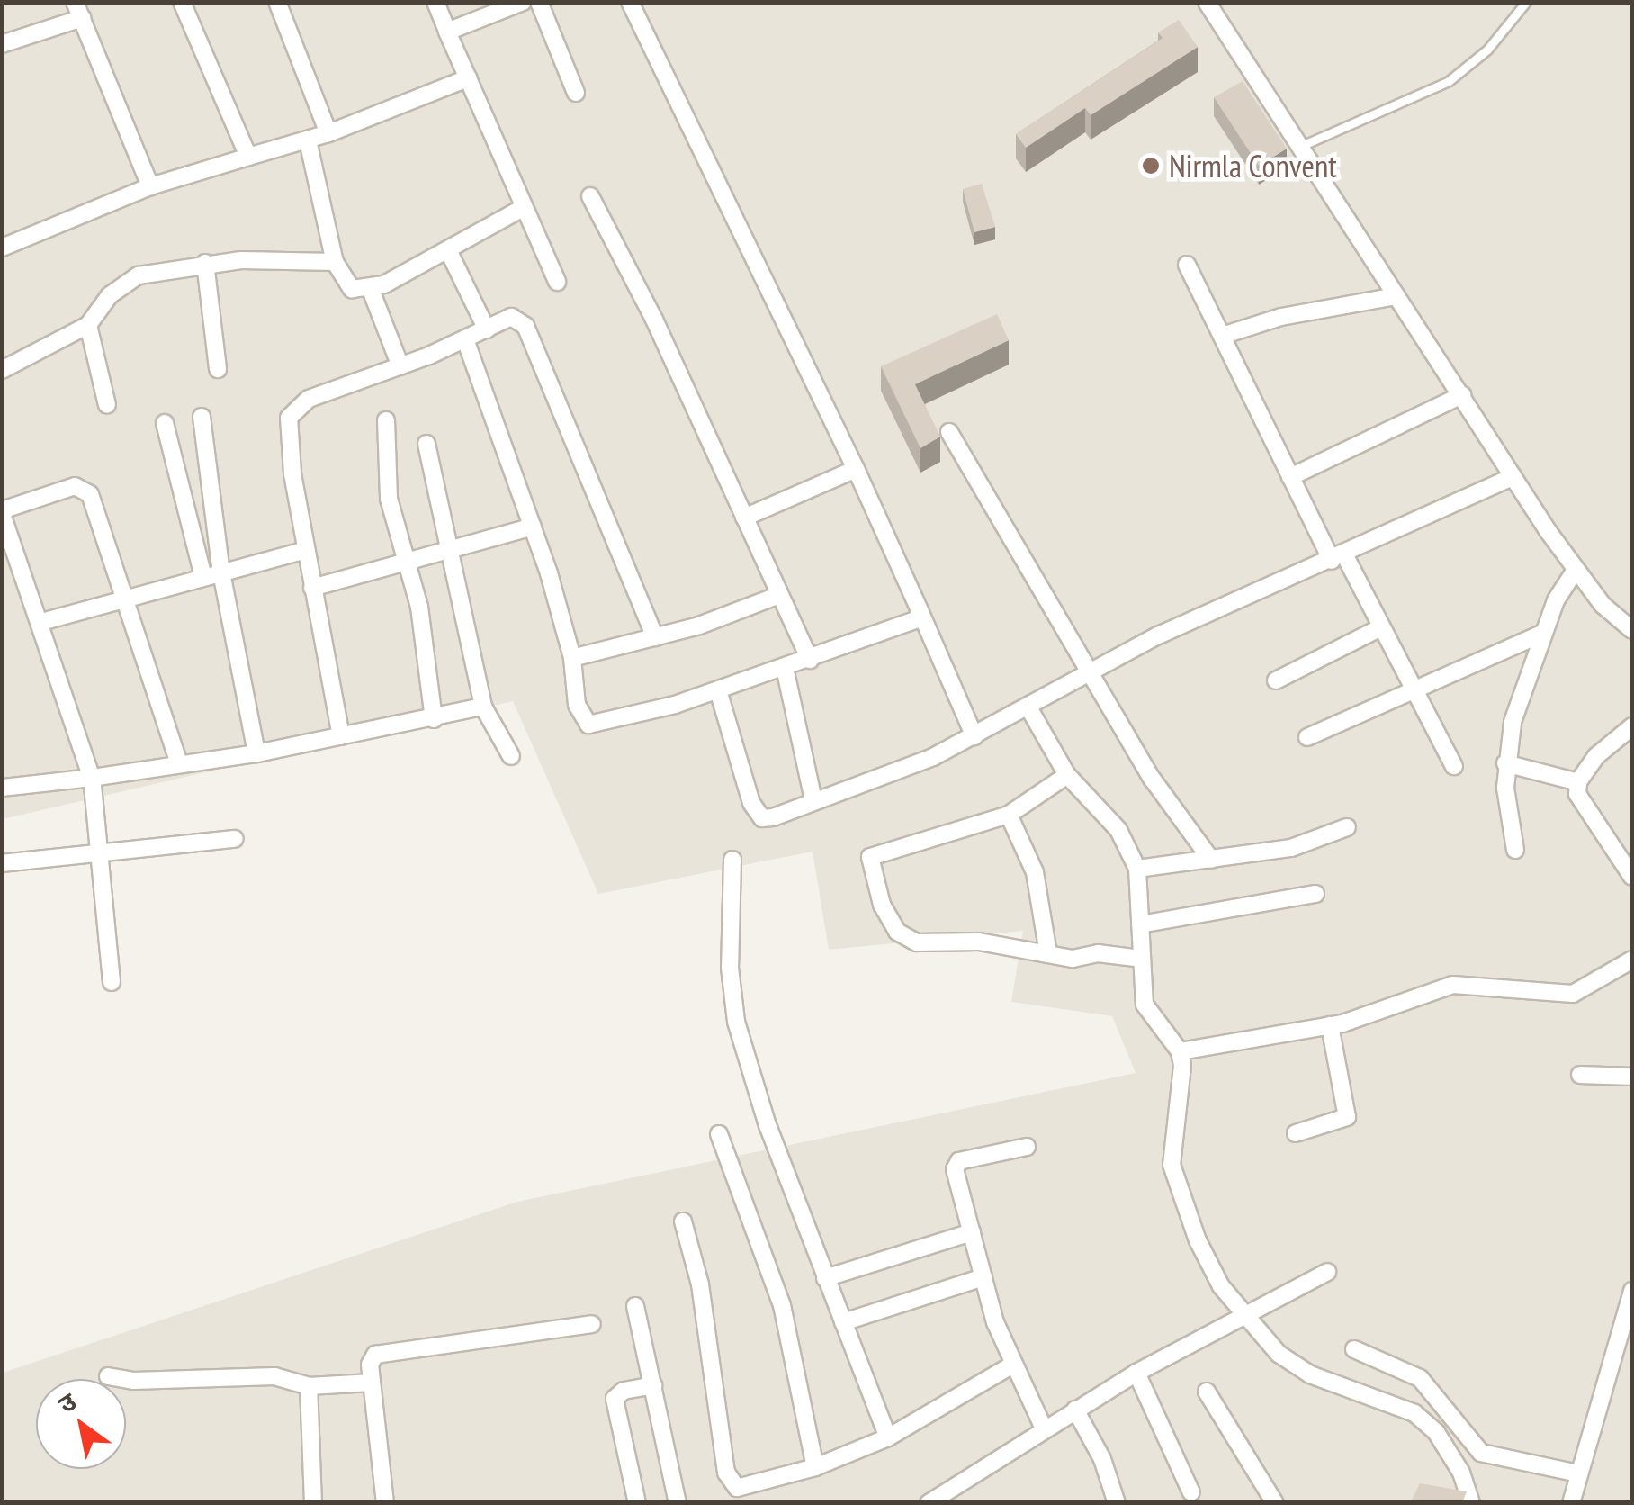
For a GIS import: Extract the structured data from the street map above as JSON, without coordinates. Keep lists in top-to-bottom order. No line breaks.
{"places":["Nirmla Convent"],"north":"top left"}
